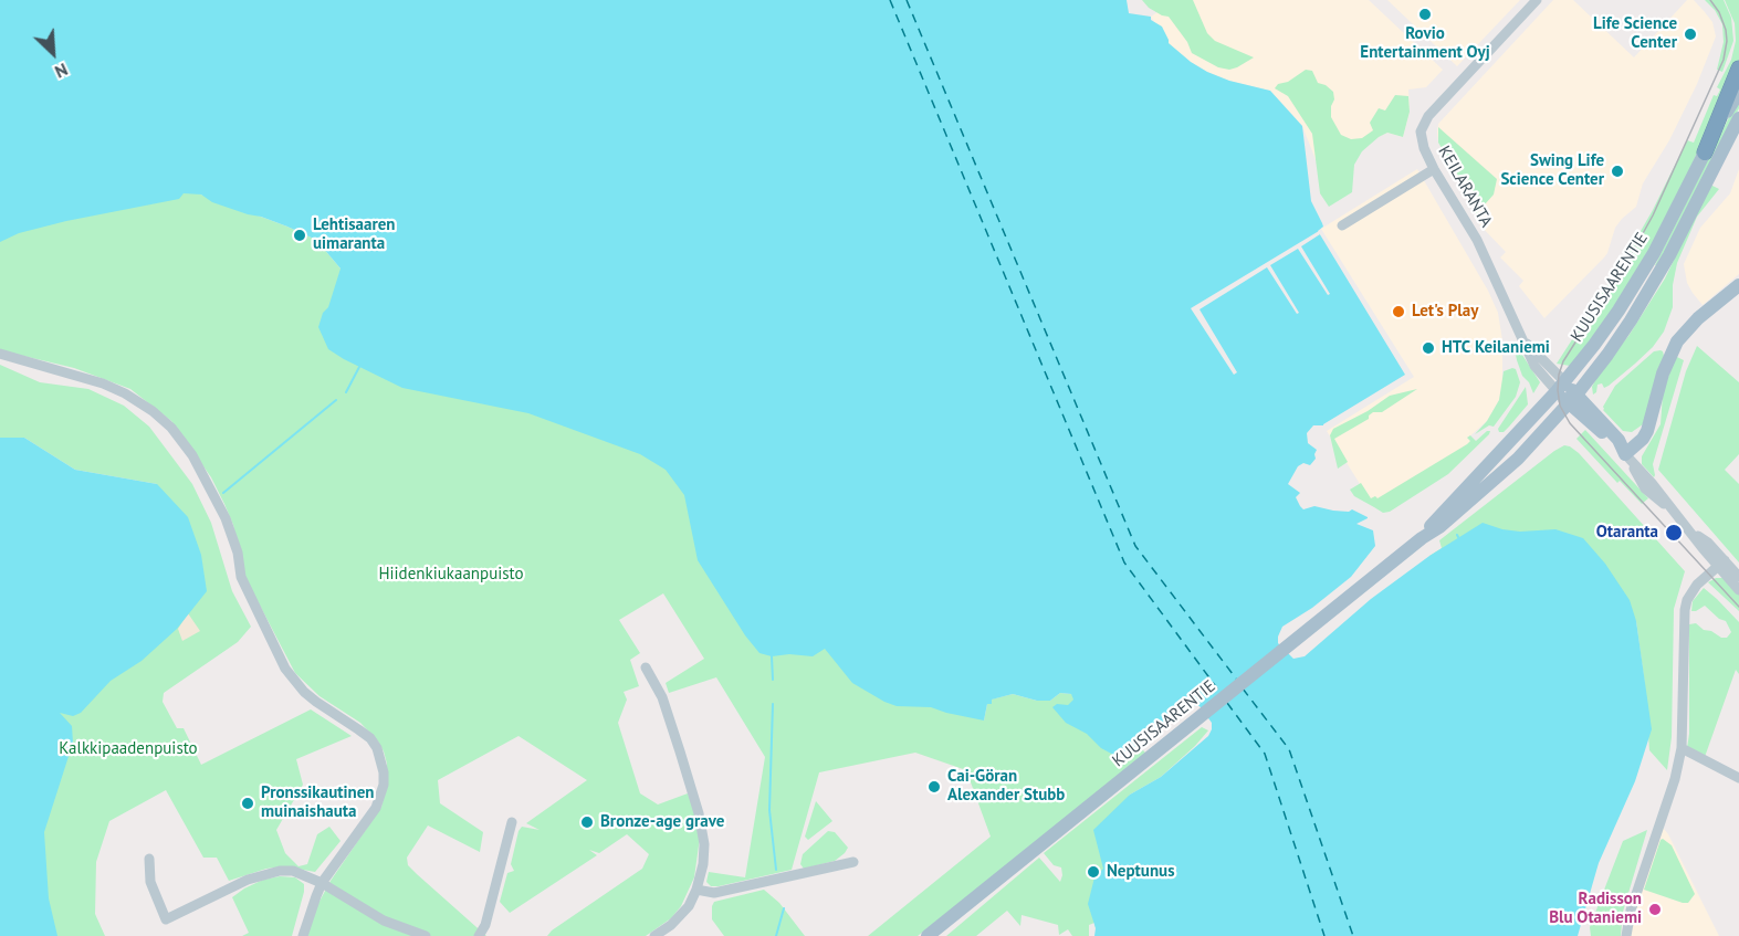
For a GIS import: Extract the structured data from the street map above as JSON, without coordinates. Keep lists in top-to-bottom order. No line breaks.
{"streets":{"main road":["KUUSISAARENTIE"],"street":["KEILARANTA"]},"crossings":[["KEILARANTA","KUUSISAARENTIE"]],"parks":["Hiidenkiukaanpuisto","Kalkkipaadenpuisto"],"places":["Rovio Entertainment Oyj","Life Science Center","Swing Life Science Center","Lehtisaaren uimaranta","Let's Play","HTC Keilaniemi","Otaranta","Cai-Göran Alexander Stubb","Pronssikautinen muinaishauta","Bronze-age grave","Neptunus","Radisson Blu Otaniemi"],"north":"bottom right"}
